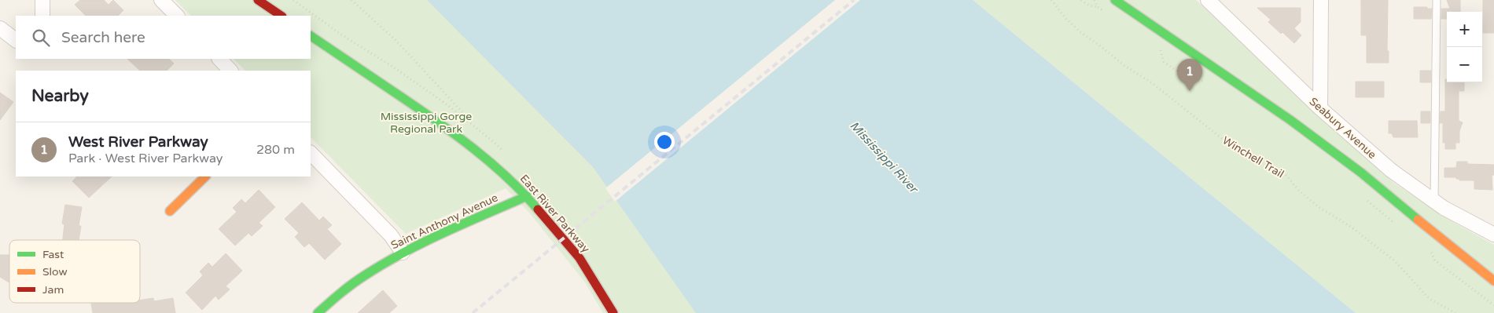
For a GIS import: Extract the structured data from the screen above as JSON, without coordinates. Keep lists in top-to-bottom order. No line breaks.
{"streets":{"street":["Seabury Avenue","East River Parkway","Saint Anthony Avenue"],"path":["Winchell Trail"]},"crossings":[["East River Parkway","Saint Anthony Avenue"]],"water":["Mississippi River"],"parks":["Mississippi Gorge Regional Park"],"legend":["Fast","Slow","Jam"],"page":{"map_buttons":["+","−"],"search":"Search here","pins":"1","heading":"Nearby","list":[{"mark":"1","name":"West River Parkway","note":"Park · West River Parkway","value":"280 m"}]}}
